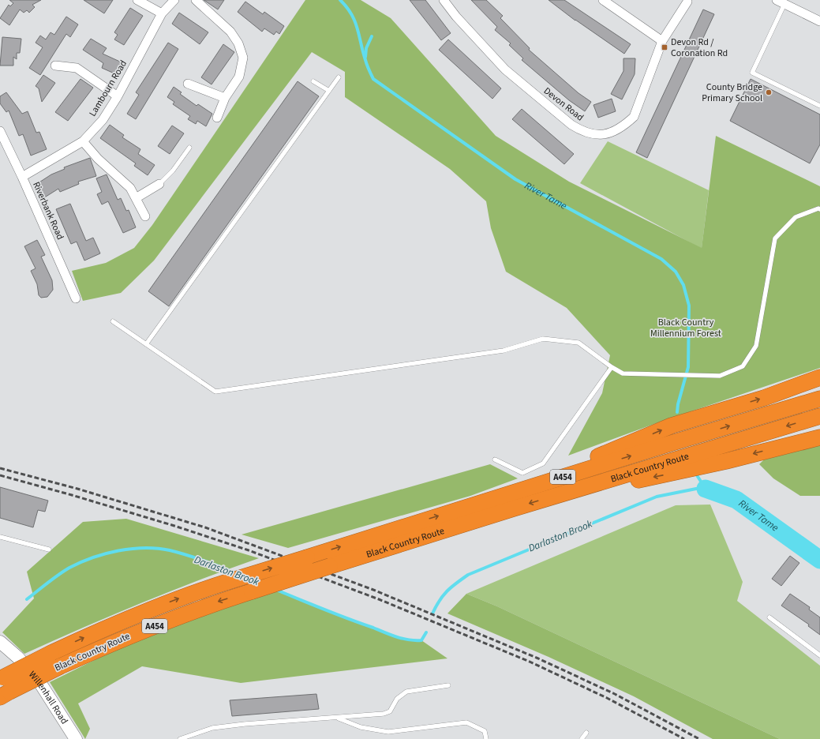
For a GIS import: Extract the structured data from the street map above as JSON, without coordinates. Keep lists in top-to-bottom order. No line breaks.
{"streets":{"highway":["Black Country Route","A454"],"street":["Lambourn Road","Devon Road","Riverbank Road","Willenhall Road"]},"crossings":[["Lambourn Road","Riverbank Road"]],"water":["River Tame","Darlaston Brook"],"parks":["Black Country Millennium Forest"],"places":{"transit":["Devon Rd / Coronation Rd"],"other":["County Bridge Primary School"]}}
